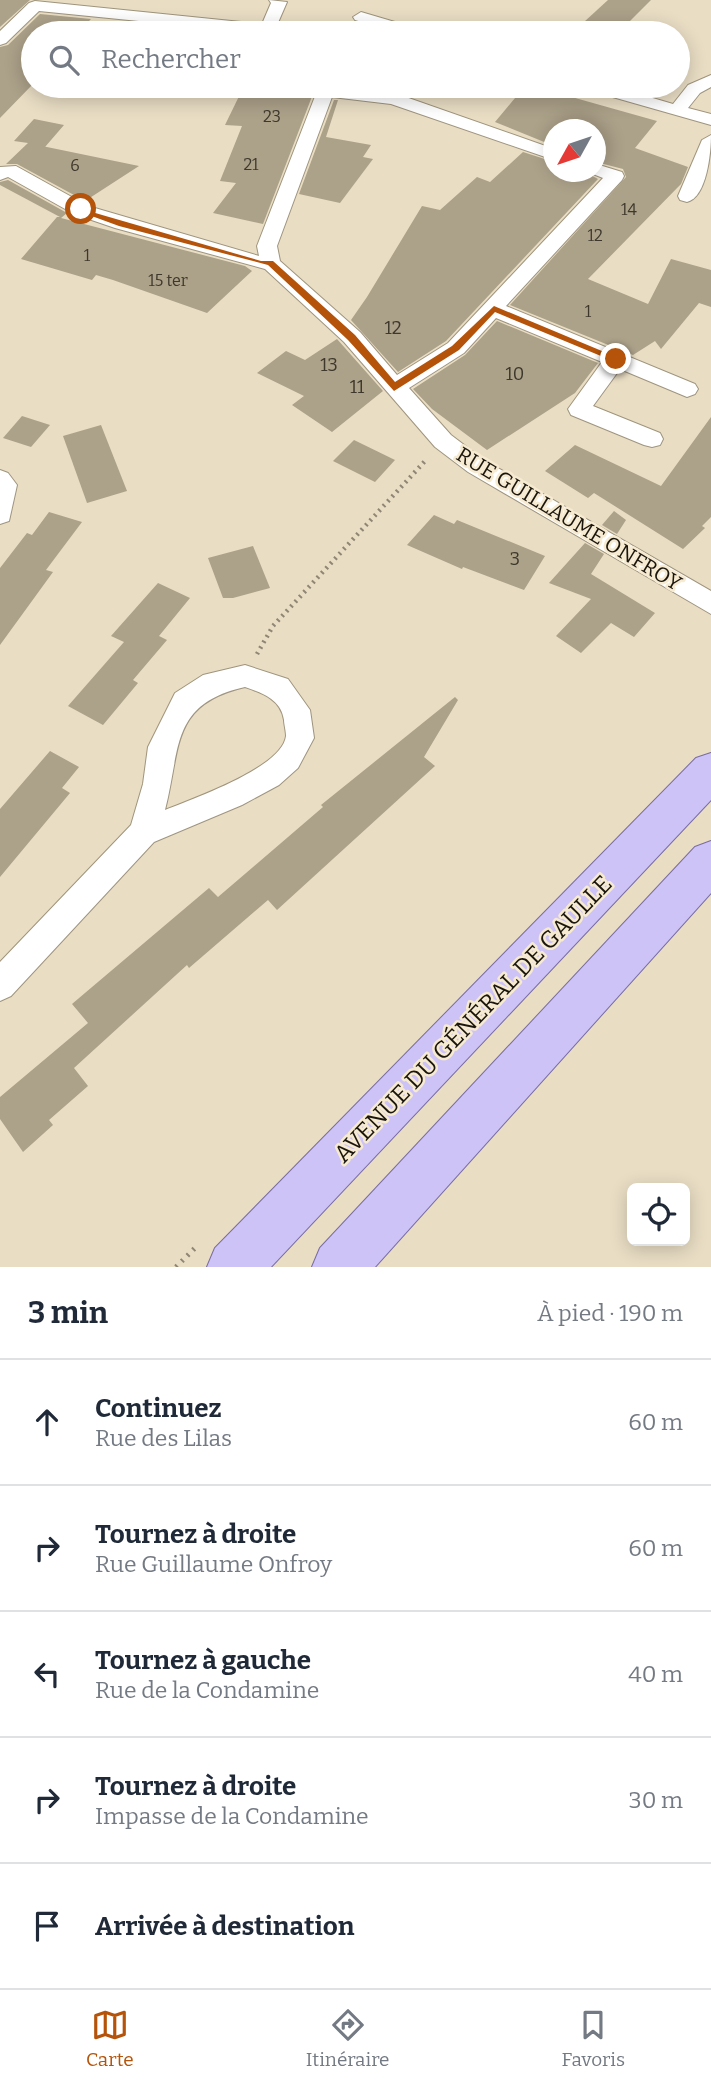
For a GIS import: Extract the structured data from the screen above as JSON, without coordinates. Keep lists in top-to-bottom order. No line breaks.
{"streets":{"main road":["AVENUE DU GÉNÉRAL DE GAULLE"],"street":["RUE GUILLAUME ONFROY"]},"house_numbers":["23","21","6","14","12","1","15 ter","1","12","13","10","11","3"],"north":"bottom left","page":{"search":"Rechercher","heading":["3 min","À pied · 190 m"],"list":[["Continuez","Rue des Lilas","60 m"],["Tournez à droite","Rue Guillaume Onfroy","60 m"],["Tournez à gauche","Rue de la Condamine","40 m"],["Tournez à droite","Impasse de la Condamine","30 m"],"Arrivée à destination"],"nav":["Carte","Itinéraire","Favoris"]}}
